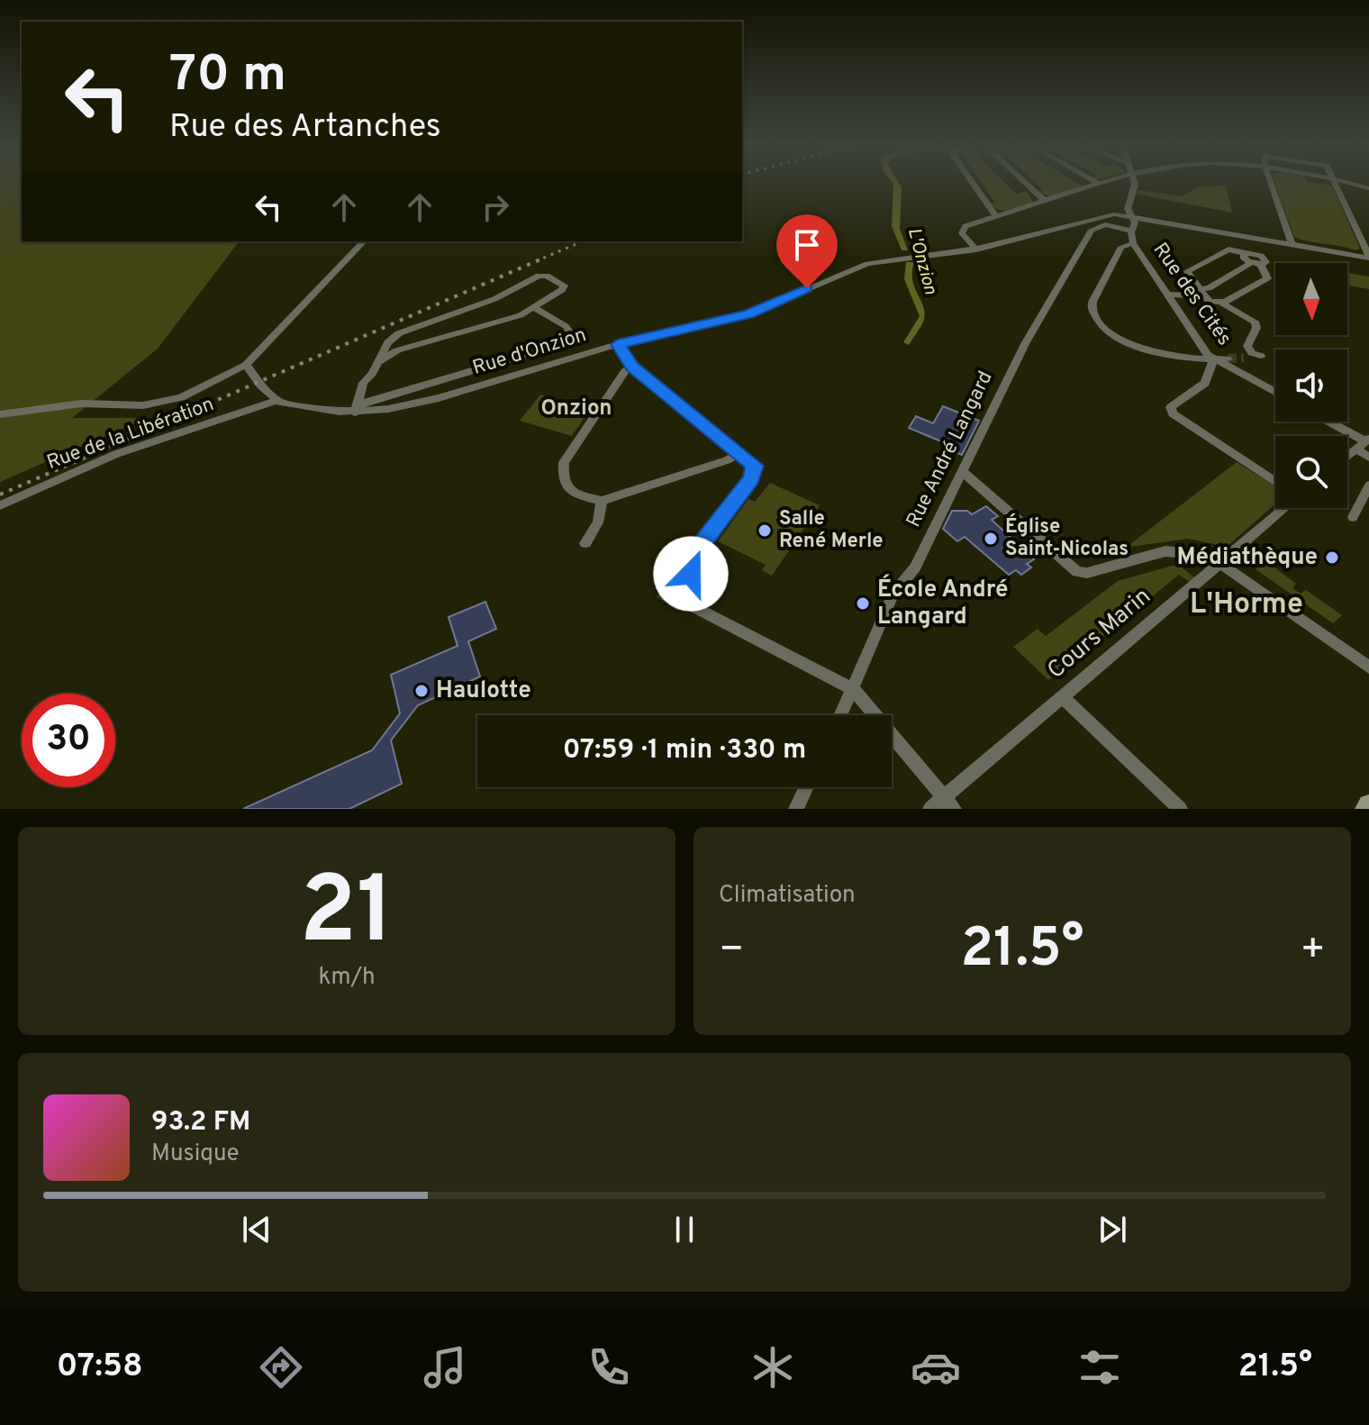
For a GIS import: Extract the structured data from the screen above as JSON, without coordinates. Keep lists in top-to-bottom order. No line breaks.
{"streets":{"street":["Rue des Cités","Rue d'Onzion","Rue de la Libération","Rue André Langard","Cours Marin"]},"crossings":[["Rue des Cités","Rue d'Onzion"],["Rue des Cités","Rue André Langard"],["Rue d'Onzion","Rue de la Libération"]],"districts":["Onzion","L'Horme"],"water":["L'Onzion"],"places":["Salle René Merle","Église Saint-Nicolas","Médiathèque","École André Langard","Haulotte"],"north":"bottom","page":{"turn":["70 m","Rue des Artanches"],"limit":"30","trip":"07:59 · 1 min · 330 m","tile":[["21","km/h"],"Climatisation"],"heat":["−","21.5°","+"],"song":["93.2 FM","Musique"],"tabs":["07:58","21.5°"]}}
